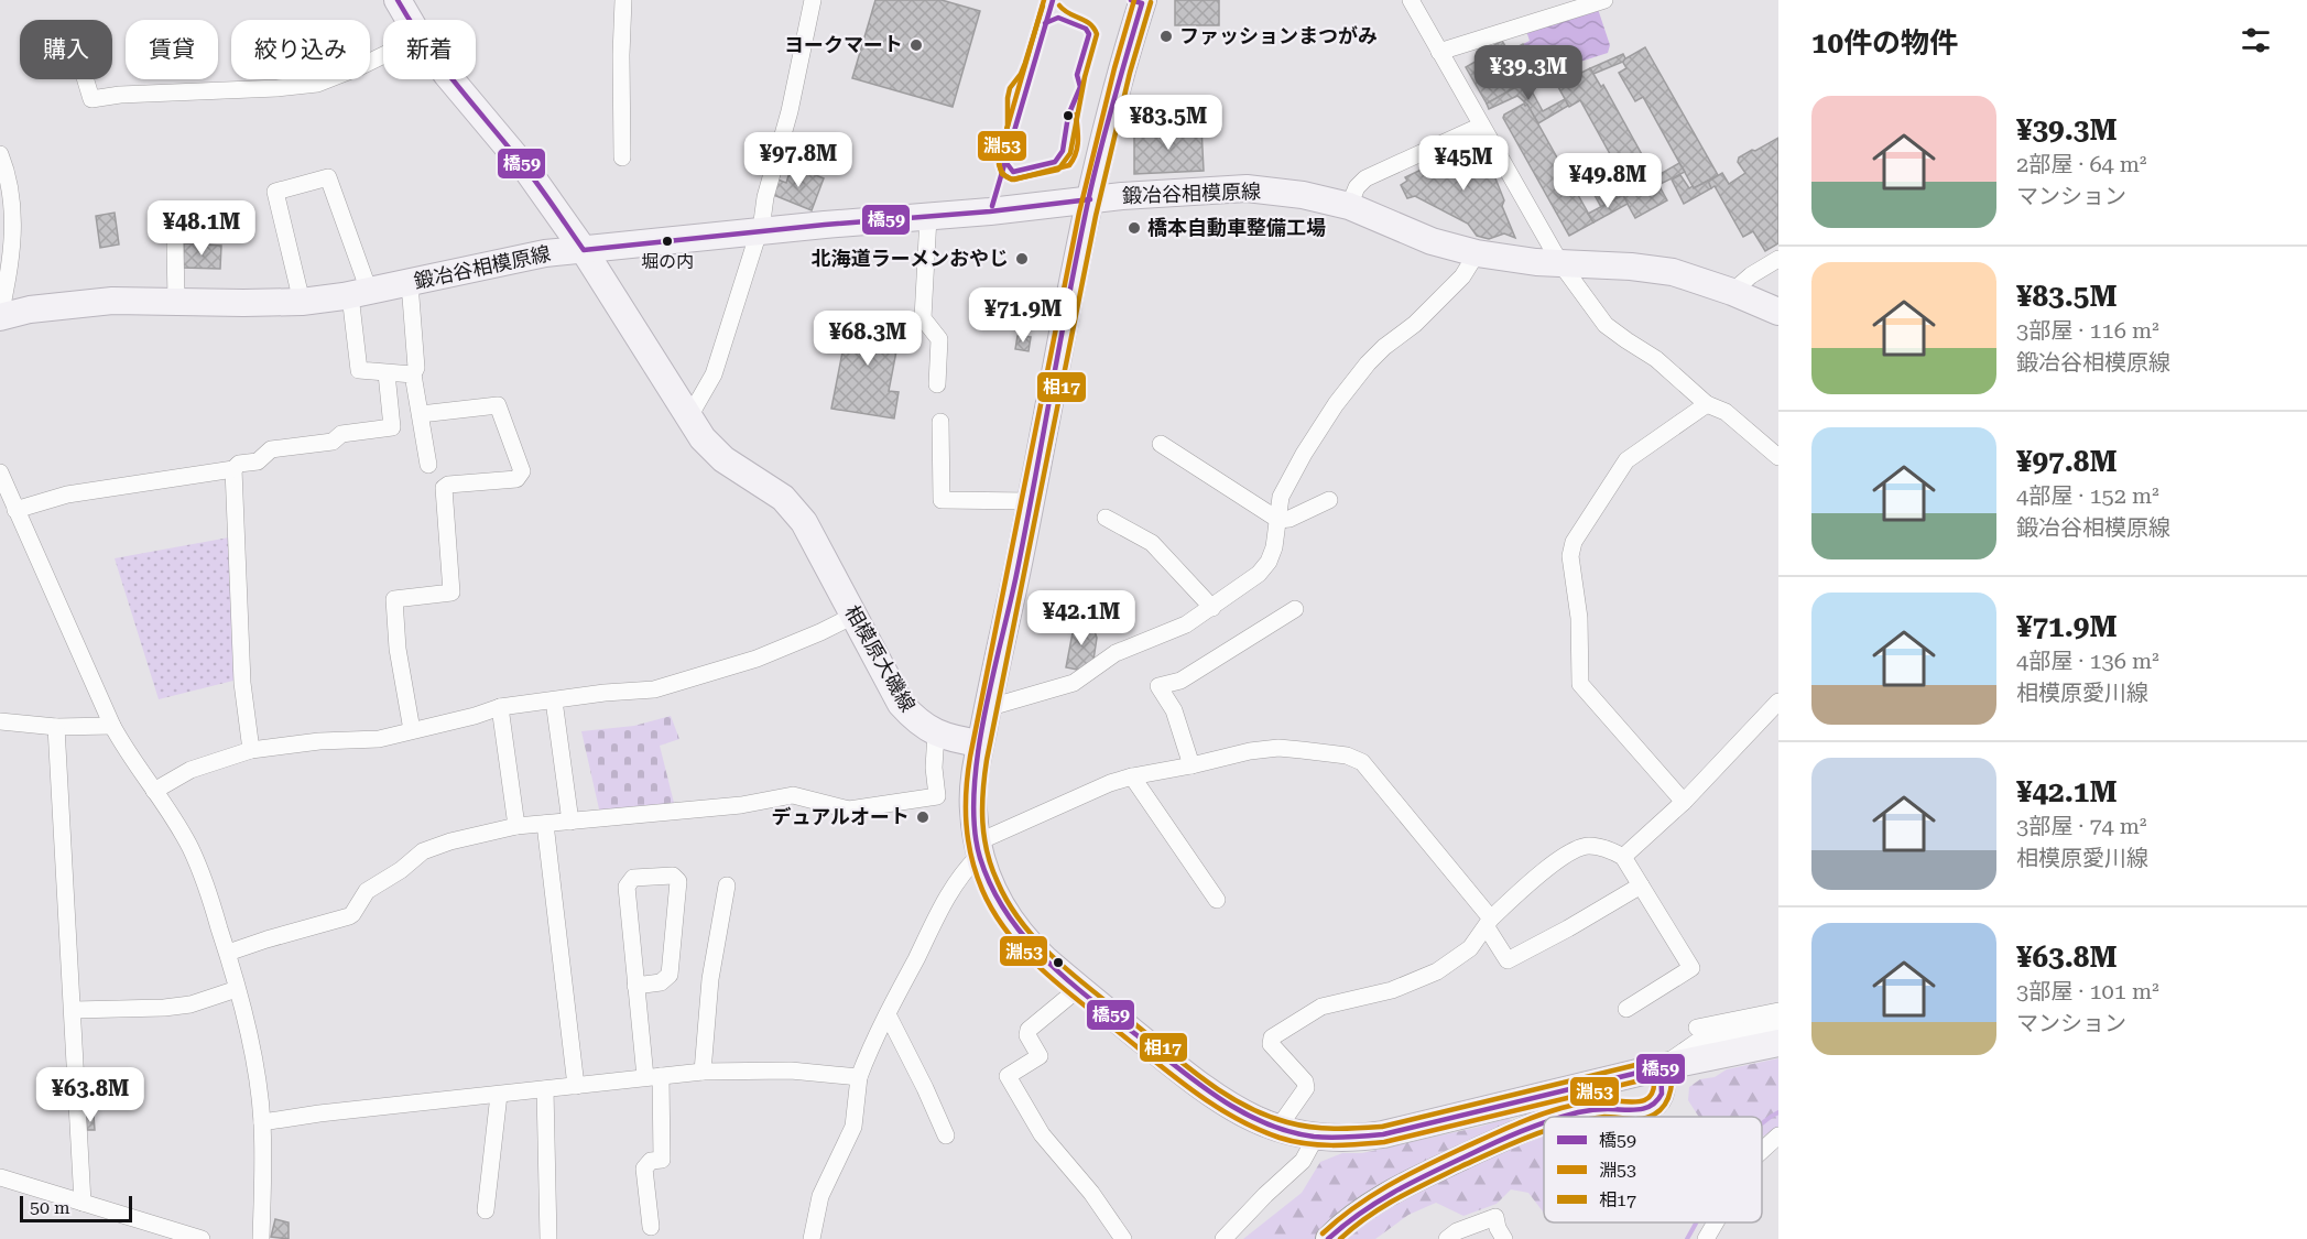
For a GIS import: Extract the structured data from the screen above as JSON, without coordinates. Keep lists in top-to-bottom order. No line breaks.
{"streets":{"main road":["鍛冶谷相模原線","相模原大磯線"]},"crossings":[["鍛冶谷相模原線","相模原大磯線"]],"places":["ファッションまつがみ","ヨークマート","橋本自動車整備工場","堀の内","北海道ラーメンおやじ","デュアルオート"],"lines":["transit line 橋59","transit line 淵53","transit line 相17"],"legend":["橋59","淵53","相17"],"scale_bar":"50 m","page":{"heading":"10件の物件","chip":["購入","賃貸","絞り込み","新着"],"price":["¥39.3M","¥83.5M","¥97.8M","¥45M","¥49.8M","¥48.1M","¥71.9M","¥68.3M","¥42.1M","¥63.8M"],"list":[{"name":"¥39.3M","note":"2部屋 · 64 m² · マンション"},{"name":"¥83.5M","note":"3部屋 · 116 m² · 鍛冶谷相模原線"},{"name":"¥97.8M","note":"4部屋 · 152 m² · 鍛冶谷相模原線"},{"name":"¥71.9M","note":"4部屋 · 136 m² · 相模原愛川線"},{"name":"¥42.1M","note":"3部屋 · 74 m² · 相模原愛川線"},{"name":"¥63.8M","note":"3部屋 · 101 m² · マンション"}],"scale":"50 m"}}
